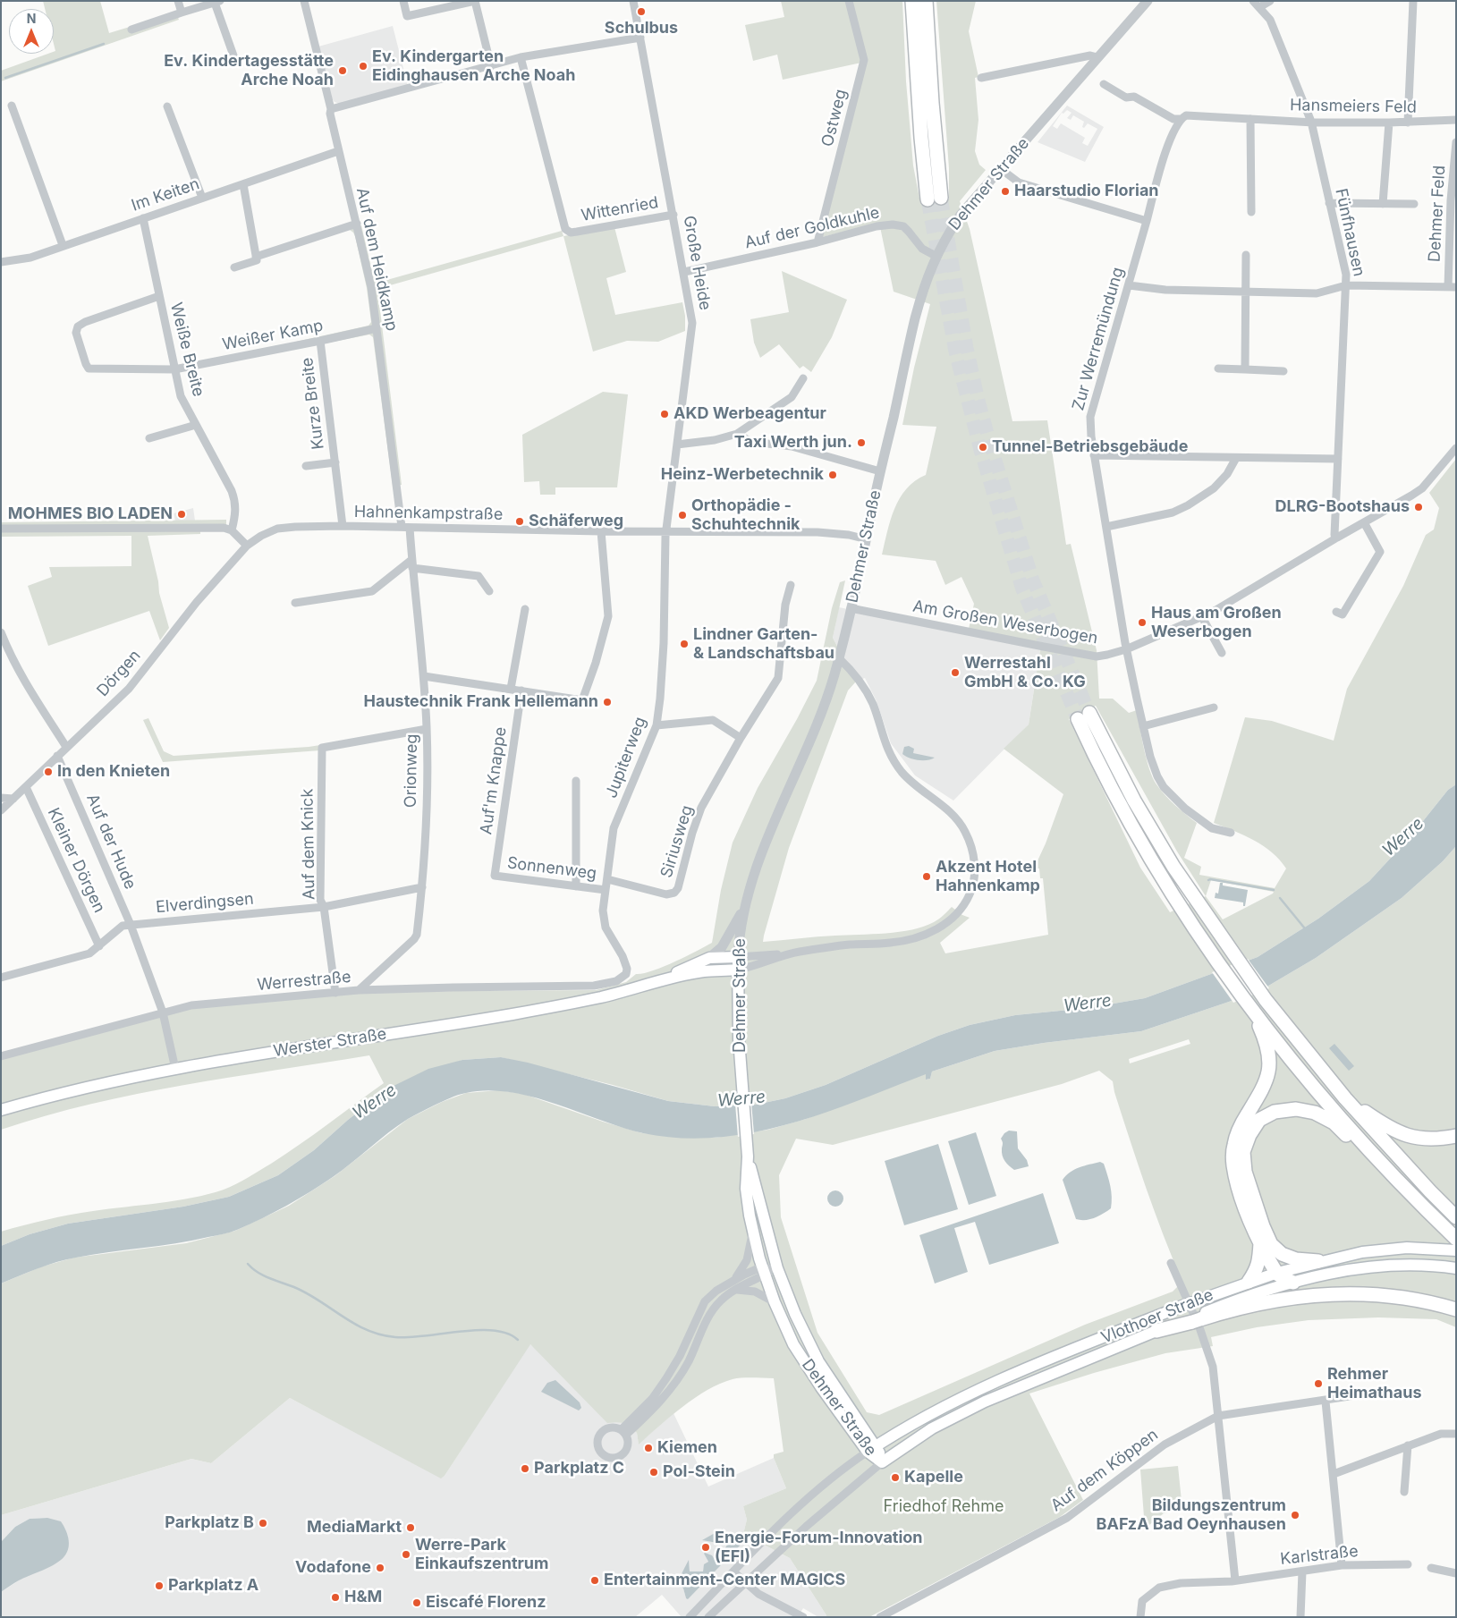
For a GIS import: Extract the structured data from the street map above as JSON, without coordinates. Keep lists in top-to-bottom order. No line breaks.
{"streets":{"main road":["Dehmer Straße","Werster Straße","Vlothoer Straße"],"street":["Hansmeiers Feld","Ostweg","Im Keiten","Wittenried","Dehmer Feld","Auf der Goldkuhle","Fünfhausen","Auf dem Heidkamp","Große Heide","Weißer Kamp","Zur Werremündung","Weiße Breite","Kurze Breite","Hahnenkampstraße","Am Großen Weserbogen","Dörgen","Jupiterweg","Orionweg","Auf'm Knappe","Auf der Hude","Siriusweg","Auf dem Knick","Kleiner Dörgen","Sonnenweg","Elverdingsen","Werrestraße","Auf dem Köppen","Karlstraße"]},"crossings":[["Hansmeiers Feld","Fünfhausen"],["Ostweg","Auf der Goldkuhle"],["Dehmer Straße","Auf der Goldkuhle"],["Dehmer Straße","Hahnenkampstraße"],["Dehmer Straße","Am Großen Weserbogen"],["Dehmer Straße","Werster Straße"],["Dehmer Straße","Vlothoer Straße"],["Im Keiten","Auf dem Heidkamp"],["Im Keiten","Weiße Breite"],["Wittenried","Große Heide"],["Auf der Goldkuhle","Große Heide"],["Fünfhausen","Am Großen Weserbogen"],["Auf dem Heidkamp","Weißer Kamp"],["Auf dem Heidkamp","Hahnenkampstraße"],["Auf dem Heidkamp","Orionweg"],["Große Heide","Hahnenkampstraße"],["Große Heide","Jupiterweg"],["Weißer Kamp","Weiße Breite"],["Weißer Kamp","Kurze Breite"],["Zur Werremündung","Am Großen Weserbogen"],["Kurze Breite","Hahnenkampstraße"],["Hahnenkampstraße","Dörgen"],["Hahnenkampstraße","Jupiterweg"],["Hahnenkampstraße","Orionweg"],["Dörgen","Auf der Hude"],["Dörgen","Kleiner Dörgen"],["Jupiterweg","Siriusweg"],["Jupiterweg","Sonnenweg"],["Jupiterweg","Werrestraße"],["Orionweg","Auf dem Knick"],["Orionweg","Elverdingsen"],["Orionweg","Werrestraße"],["Auf'm Knappe","Sonnenweg"],["Auf der Hude","Elverdingsen"],["Auf der Hude","Werrestraße"],["Auf der Hude","Werster Straße"],["Auf dem Knick","Elverdingsen"],["Auf dem Knick","Werrestraße"],["Kleiner Dörgen","Elverdingsen"]],"water":["Werre"],"parks":["Friedhof Rehme"],"places":["Schulbus","Ev. Kindergarten Eidinghausen Arche Noah","Ev. Kindertagesstätte Arche Noah","Haarstudio Florian","AKD Werbeagentur","Taxi Werth jun.","Tunnel-Betriebsgebäude","Heinz-Werbetechnik","DLRG-Bootshaus","MOHMES BIO LADEN","Orthopädie - Schuhtechnik","Schäferweg","Haus am Großen Weserbogen","Lindner Garten- & Landschaftsbau","Werrestahl GmbH & Co. KG","Haustechnik Frank Hellemann","In den Knieten","Akzent Hotel Hahnenkamp","Rehmer Heimathaus","Kiemen","Parkplatz C","Pol-Stein","Kapelle","Bildungszentrum BAFzA Bad Oeynhausen","Parkplatz B","MediaMarkt","Energie-Forum-Innovation (EFI)","Werre-Park Einkaufszentrum","Vodafone","Entertainment-Center MAGICS","Parkplatz A","H&M","Eiscafé Florenz"],"north":"top"}
